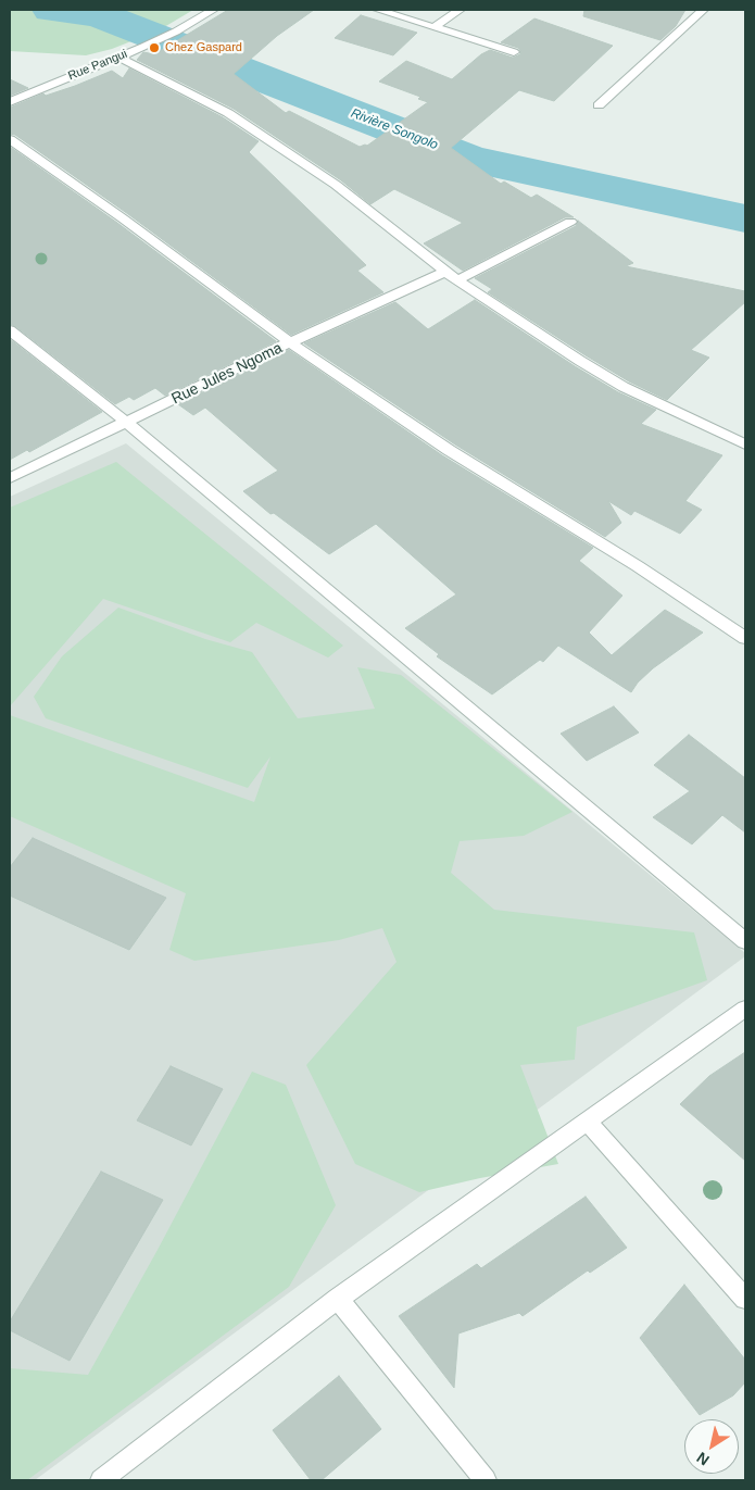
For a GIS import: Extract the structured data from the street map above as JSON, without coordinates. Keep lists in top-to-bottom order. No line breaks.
{"streets":{"street":["Rue Pangui","Rue Jules Ngoma"]},"water":["Rivière Songolo"],"places":["Chez Gaspard"],"north":"bottom left"}
